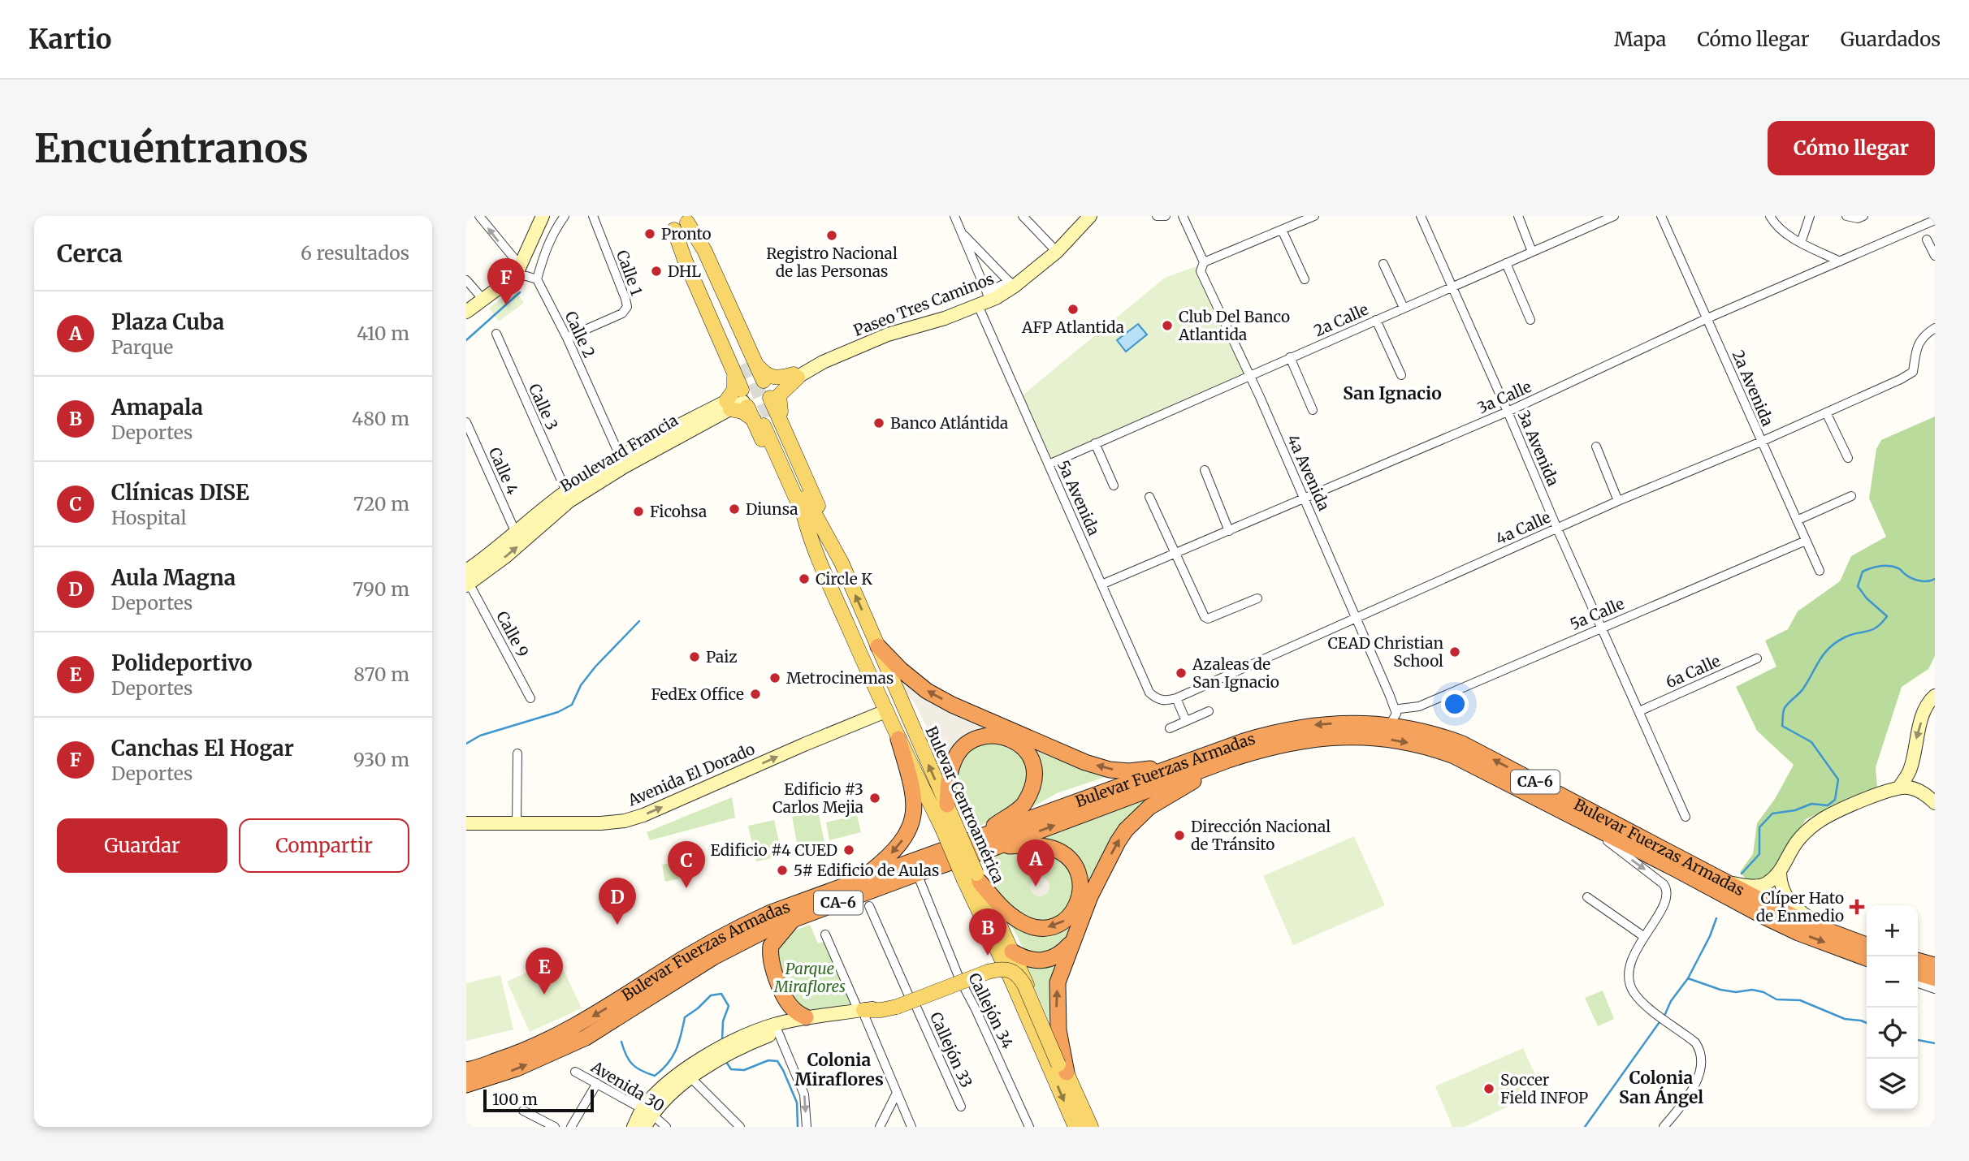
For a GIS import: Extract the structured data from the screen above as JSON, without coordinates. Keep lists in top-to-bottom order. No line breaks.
{"streets":{"highway":["Bulevar Fuerzas Armadas","CA-6"],"main road":["Bulevar Centroamérica"],"street":["Calle 1","Paseo Tres Caminos","2a Calle","Calle 2","2a Avenida","3a Calle","Calle 3","3a Avenida","Boulevard Francia","Calle 4","4a Avenida","5a Avenida","4a Calle","5a Calle","Calle 9","6a Calle","Avenida El Dorado","Callejón 34","Callejón 33","Avenida 30"]},"crossings":[["Calle 1","Calle 2"],["Paseo Tres Caminos","5a Avenida"],["Paseo Tres Caminos","Bulevar Centroamérica"],["2a Calle","3a Avenida"],["2a Calle","4a Avenida"],["2a Calle","5a Avenida"],["Calle 2","Boulevard Francia"],["2a Avenida","3a Calle"],["2a Avenida","4a Calle"],["2a Avenida","5a Calle"],["3a Calle","3a Avenida"],["3a Calle","4a Avenida"],["3a Calle","5a Avenida"],["Calle 3","Boulevard Francia"],["3a Avenida","4a Calle"],["3a Avenida","5a Calle"],["3a Avenida","6a Calle"],["Boulevard Francia","Calle 4"],["Boulevard Francia","Calle 9"],["Boulevard Francia","Bulevar Centroamérica"],["4a Avenida","4a Calle"],["4a Avenida","5a Calle"],["4a Avenida","Bulevar Fuerzas Armadas"],["5a Avenida","4a Calle"],["Bulevar Fuerzas Armadas","Callejón 34"],["Avenida El Dorado","Bulevar Centroamérica"]],"one_way":["Avenida El Dorado"],"districts":["San Ignacio","Colonia Miraflores","Colonia San Ángel"],"parks":["Parque Miraflores"],"places":{"other":["Pronto","Registro Nacional de las Personas","DHL","AFP Atlantida","Club Del Banco Atlantida","Banco Atlántida","Diunsa","Ficohsa","Circle K","CEAD Christian School","Paiz","Azaleas de San Ignacio","Metrocinemas","FedEx Office","Edificio #3 Carlos Mejia","Dirección Nacional de Tránsito","Edificio #4 CUED","5# Edificio de Aulas","Soccer Field INFOP"],"health":["Clíper Hato de Enmedio"]},"scale_bar":"100 m","page":{"header":"Kartio","nav":["Mapa","Cómo llegar","Guardados"],"buttons":["Cómo llegar",["Guardar","Compartir"]],"title":"Encuéntranos","heading":["Cerca","6 resultados"],"pins":["F","A","C","D","B","E"],"list":[{"mark":"A","name":"Plaza Cuba","note":"Parque","value":"410 m"},{"mark":"B","name":"Amapala","note":"Deportes","value":"480 m"},{"mark":"C","name":"Clínicas DISE","note":"Hospital","value":"720 m"},{"mark":"D","name":"Aula Magna","note":"Deportes","value":"790 m"},{"mark":"E","name":"Polideportivo","note":"Deportes","value":"870 m"},{"mark":"F","name":"Canchas El Hogar","note":"Deportes","value":"930 m"}],"map_buttons":["+","−"],"scale":"100 m"}}
